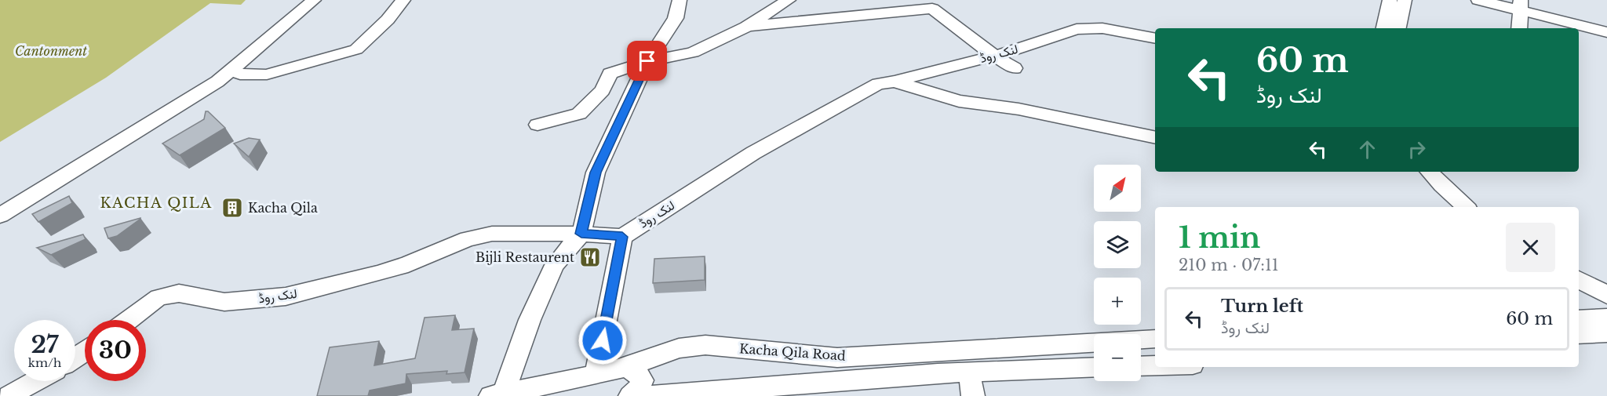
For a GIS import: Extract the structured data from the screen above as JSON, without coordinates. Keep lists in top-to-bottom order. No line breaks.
{"streets":{"street":["لنک روڈ","Kacha Qila Road"]},"districts":["KACHA QILA"],"parks":["Cantonment"],"places":{"building":["Kacha Qila"],"restaurant":["Bijli Restaurent"]},"north":"top right","page":{"turn":["60 m","لنک روڈ"],"map_buttons":["+","−"],"heading":["1 min","210 m · 07:11"],"list":[{"name":"Turn left","note":"لنک روڈ","value":"60 m"}],"speed":"27 km/h","limit":"30"}}
